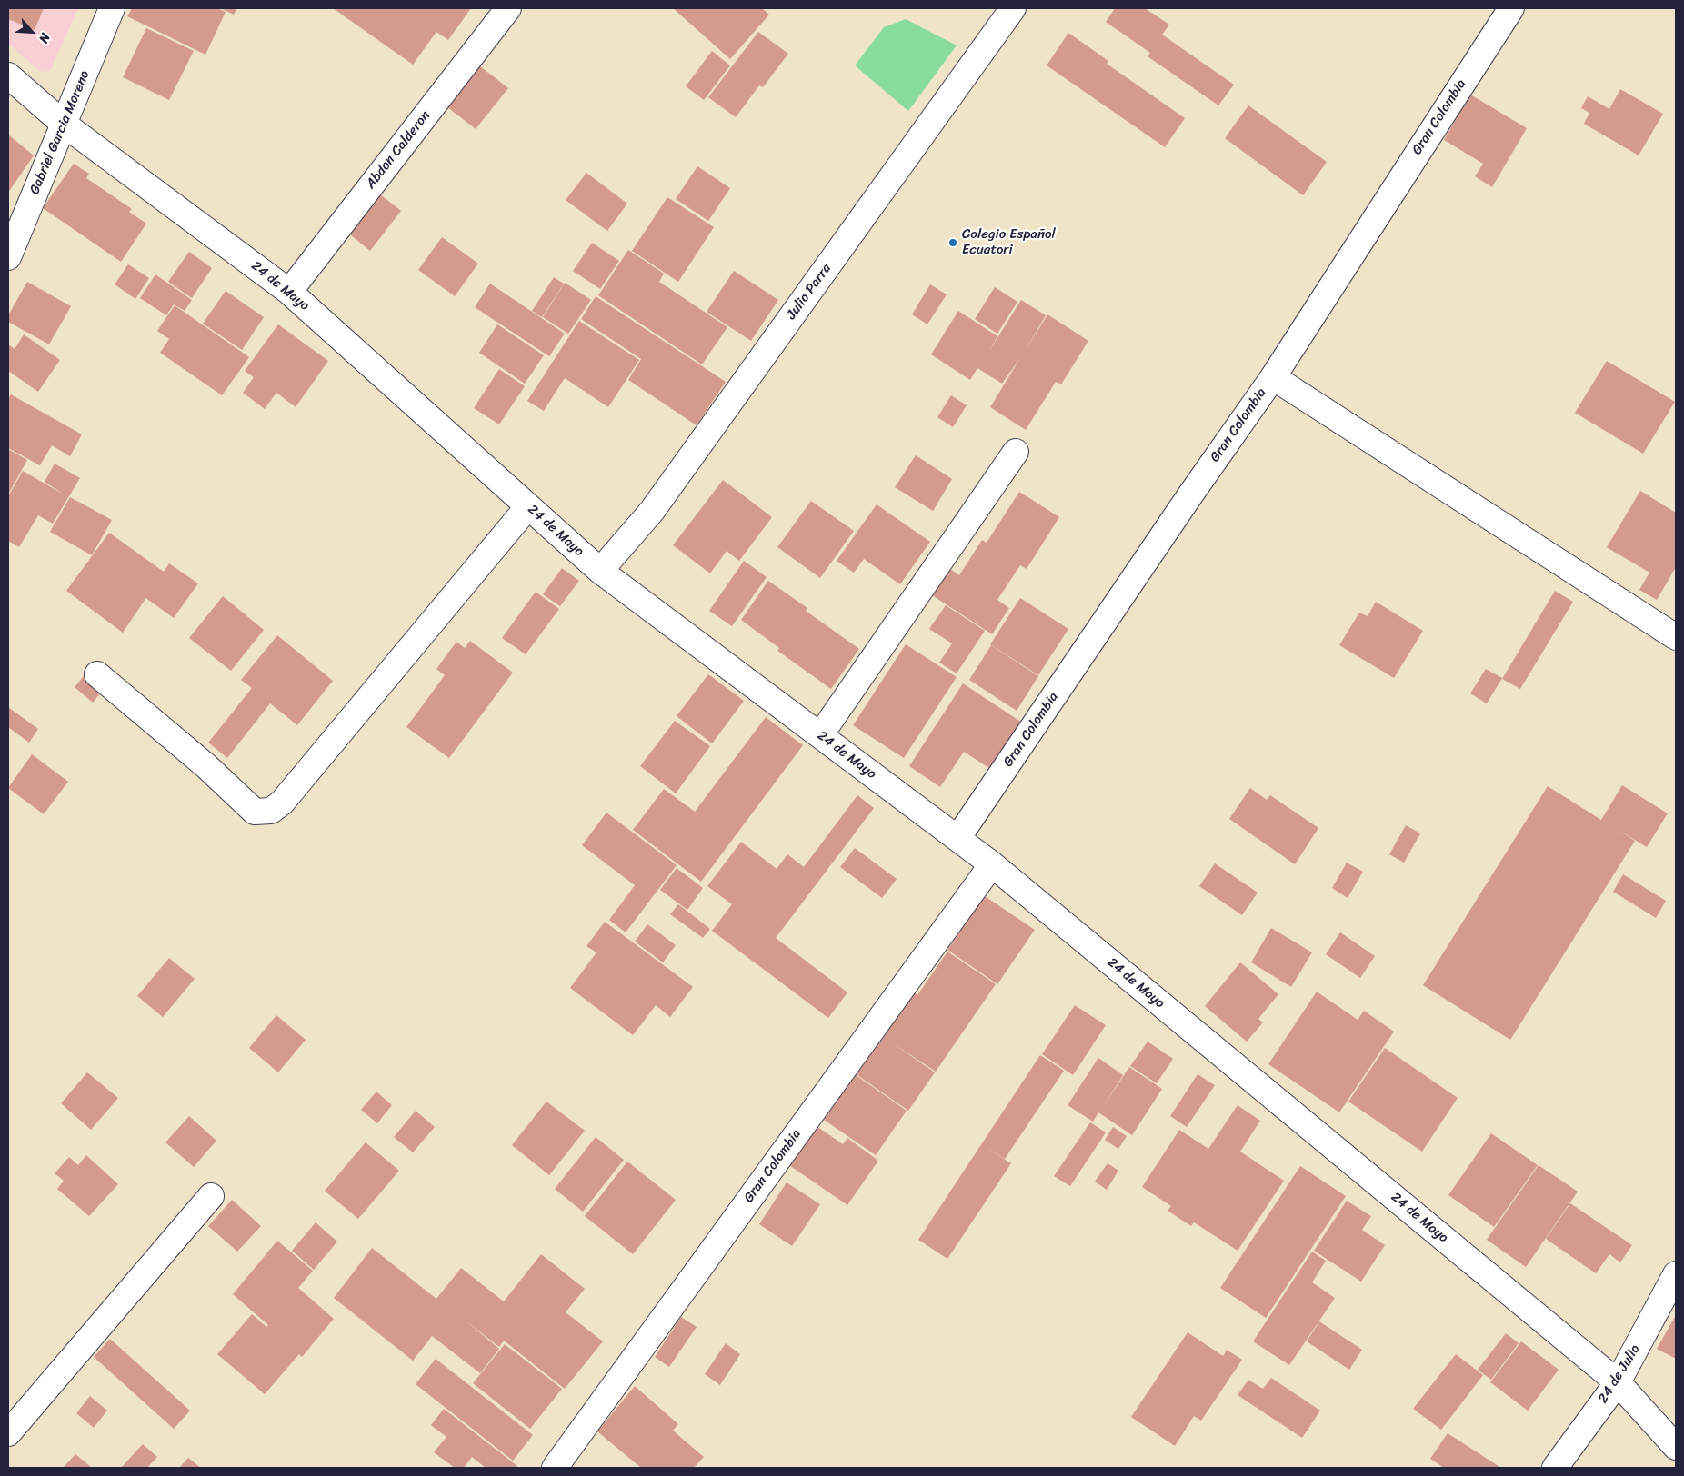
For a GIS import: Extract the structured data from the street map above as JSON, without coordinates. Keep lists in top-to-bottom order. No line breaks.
{"streets":{"street":["Gran Colombia","Gabriel Garcia Moreno","Abdon Calderon","24 de Mayo","Julio Parra","24 de Julio"]},"crossings":[["Gran Colombia","24 de Mayo"],["Gabriel Garcia Moreno","24 de Mayo"],["Abdon Calderon","24 de Mayo"],["24 de Mayo","Julio Parra"],["24 de Mayo","24 de Julio"]],"places":["Colegio Español Ecuatori"],"north":"bottom right"}
